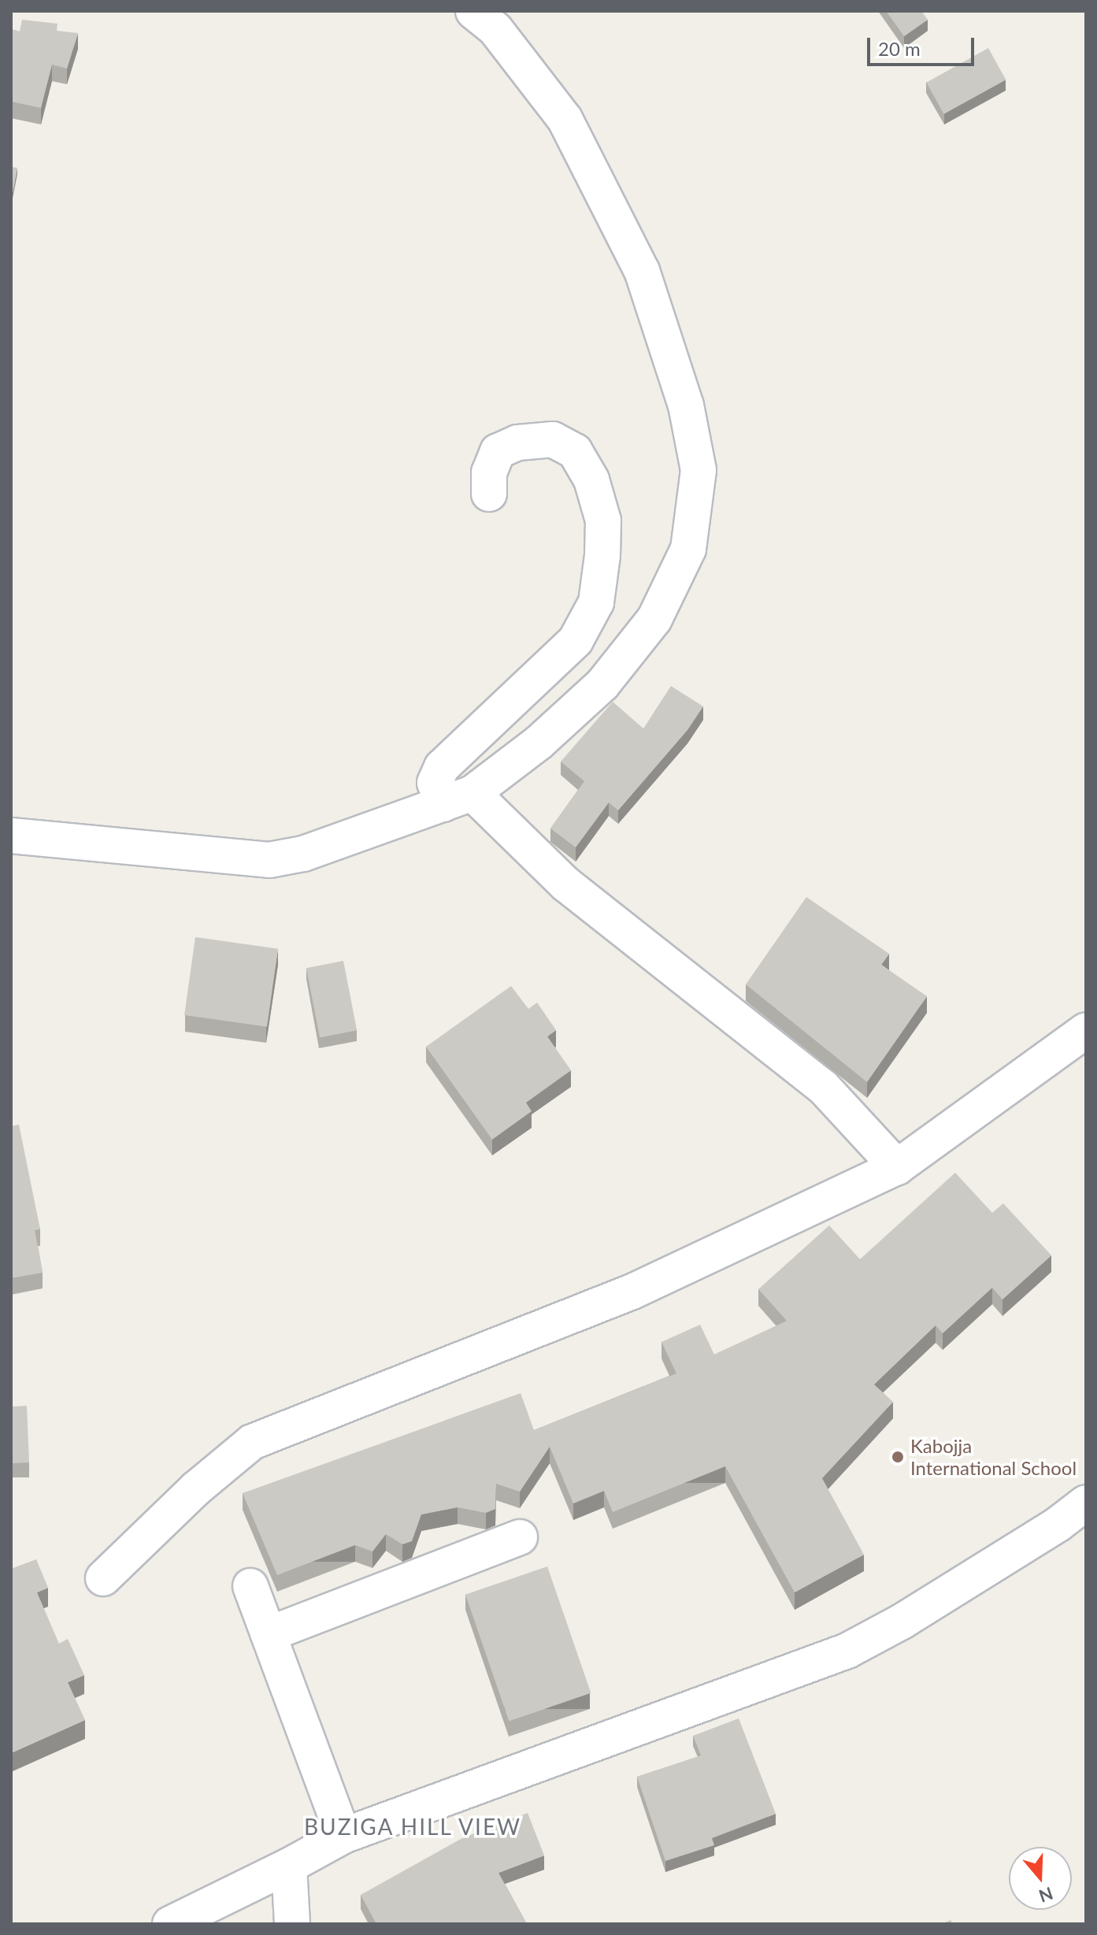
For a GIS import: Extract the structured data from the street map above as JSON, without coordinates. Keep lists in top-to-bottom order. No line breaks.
{"districts":["BUZIGA HILL VIEW"],"places":["Kabojja International School"],"scale_bar":"20 m","north":"bottom"}
